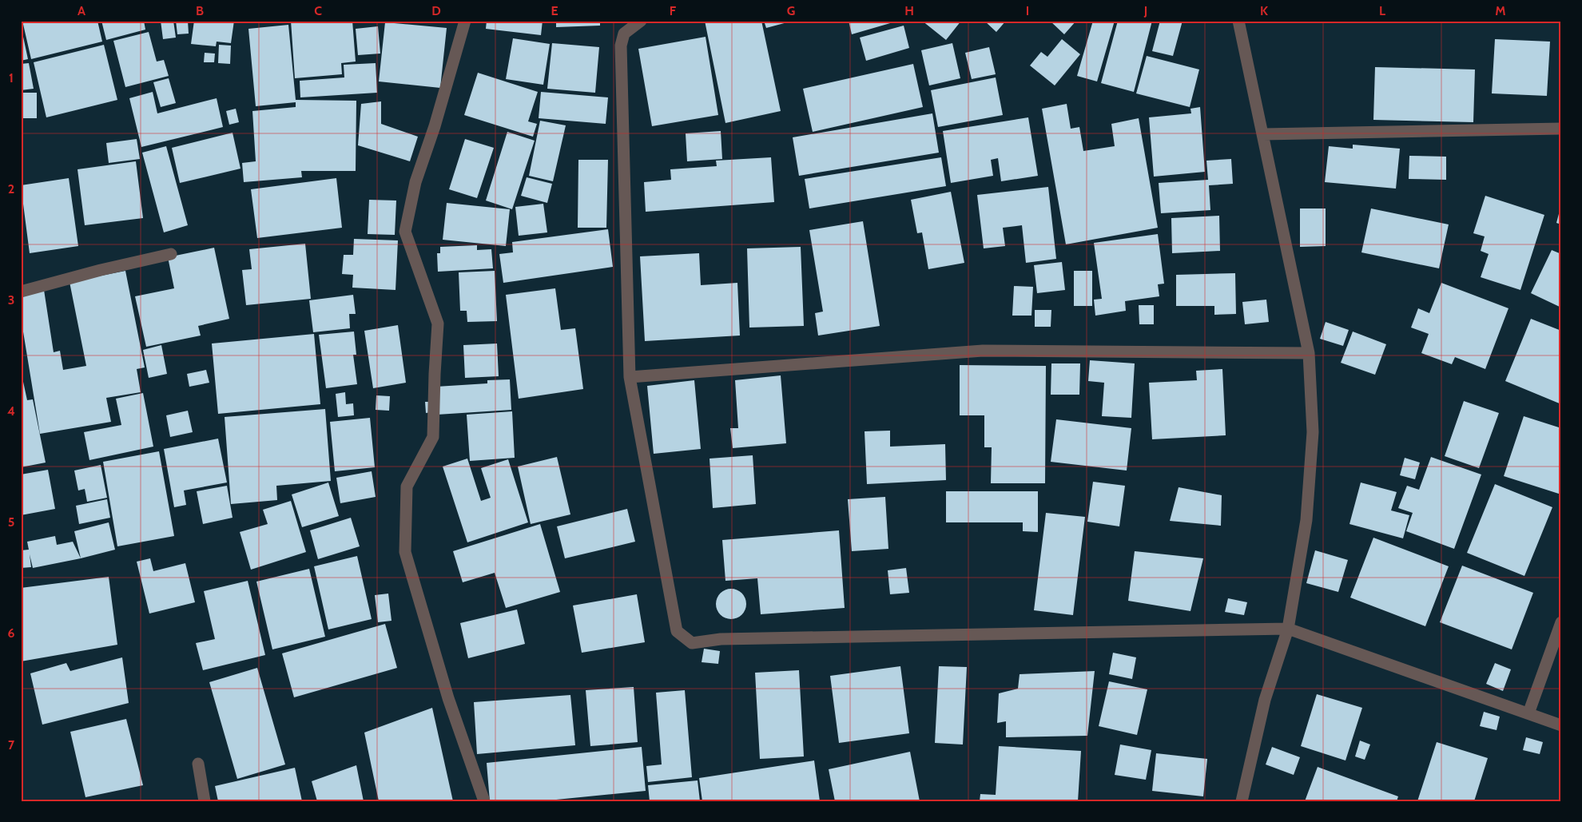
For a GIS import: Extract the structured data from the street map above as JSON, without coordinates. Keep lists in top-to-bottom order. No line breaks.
{"grid":{"columns":["A","B","C","D","E","F","G","H","I","J","K","L","M"],"rows":["1","2","3","4","5","6","7"]}}
